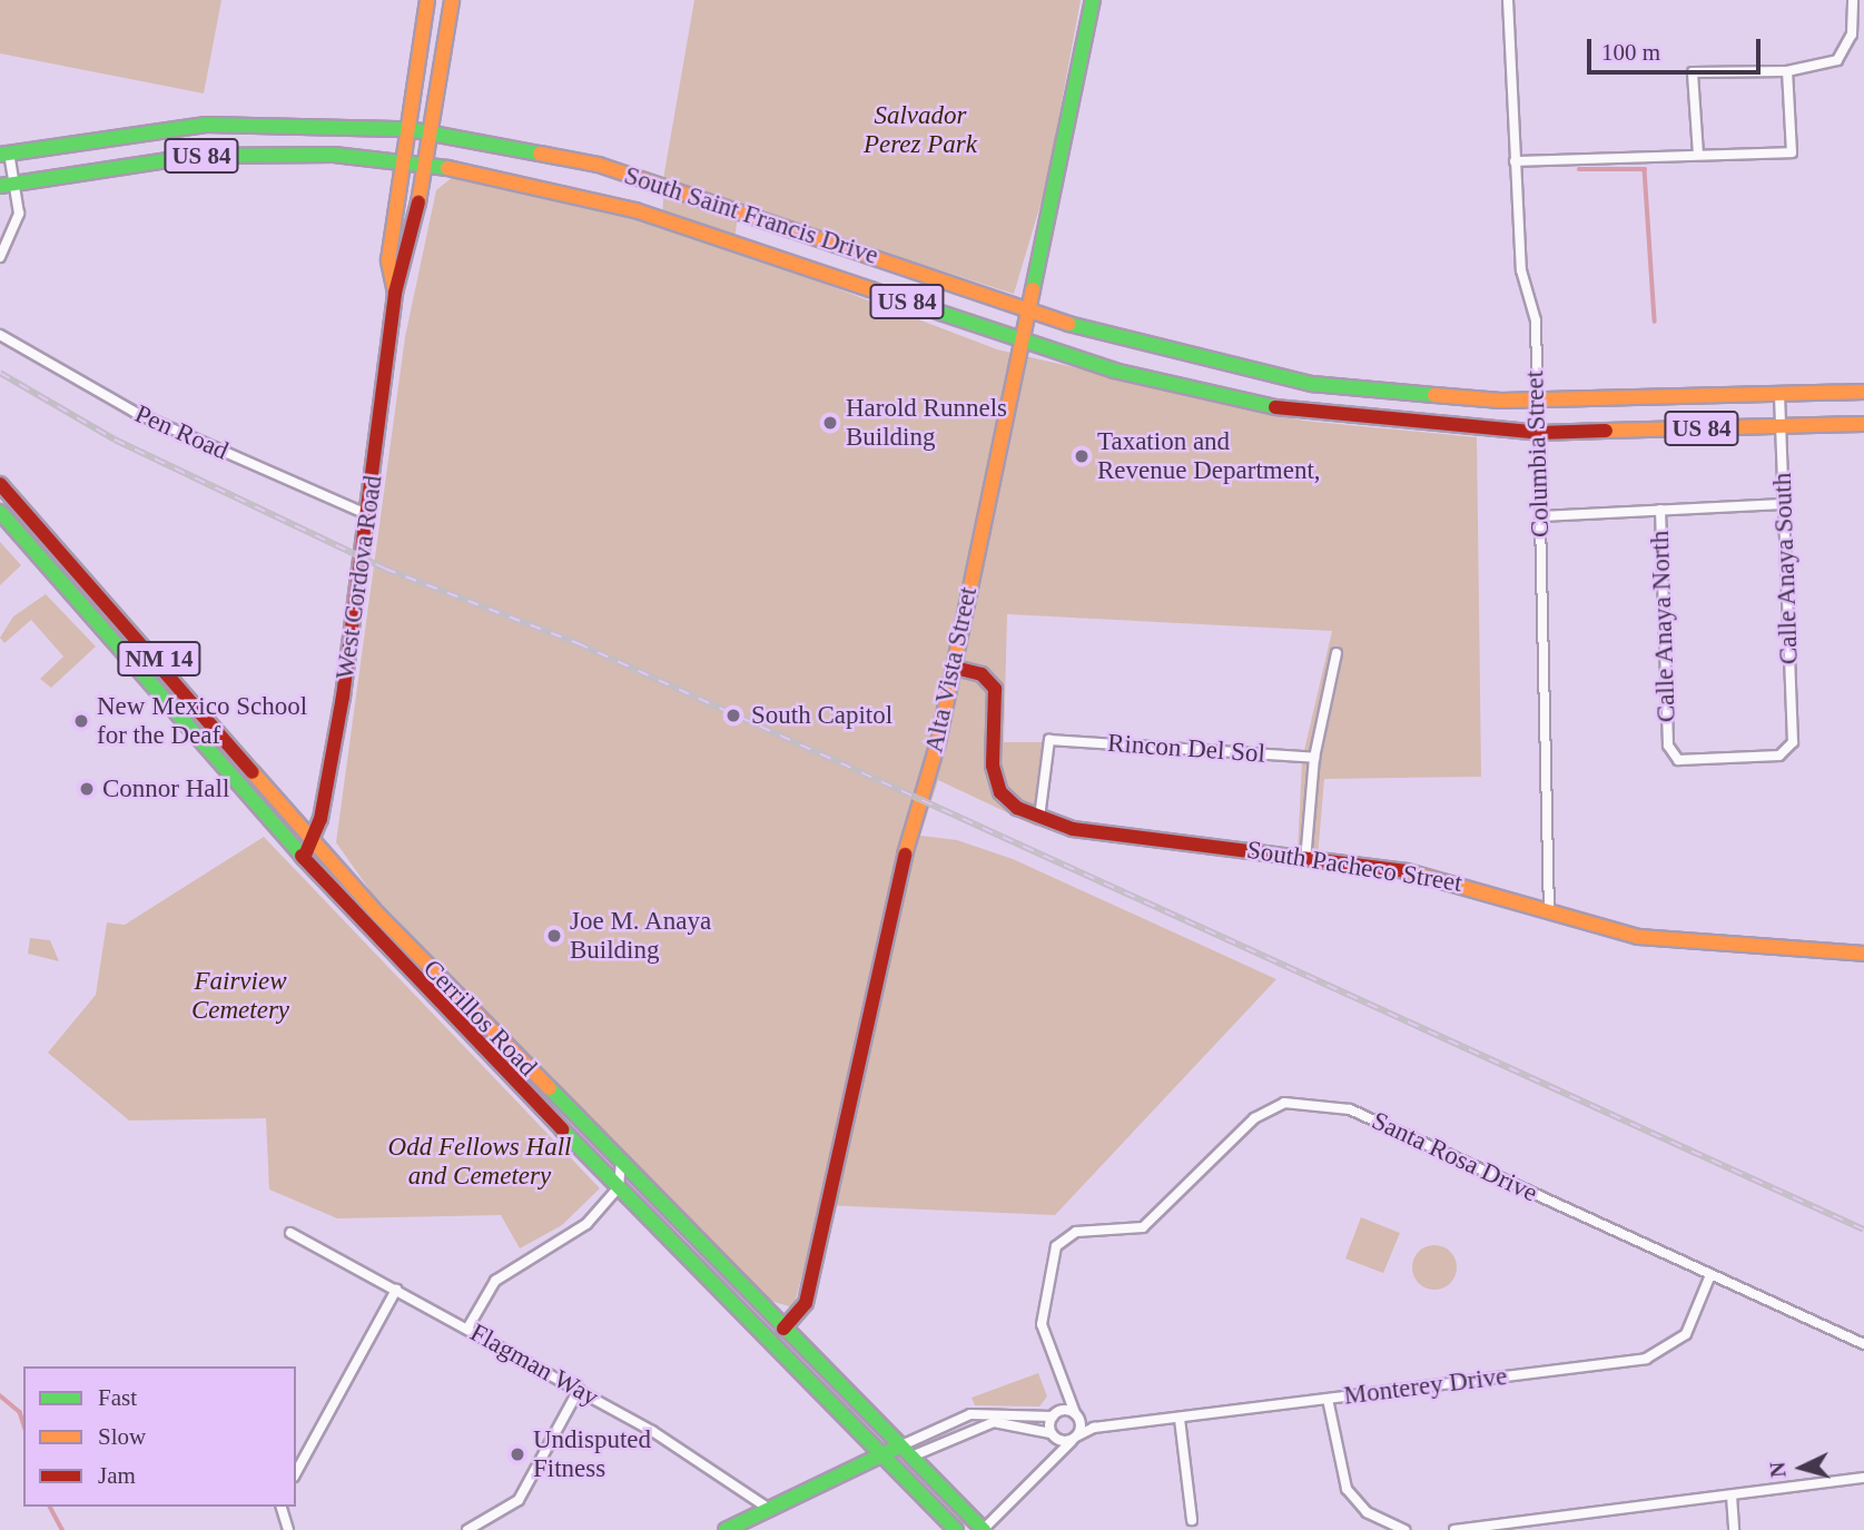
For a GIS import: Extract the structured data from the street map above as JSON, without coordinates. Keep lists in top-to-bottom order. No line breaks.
{"streets":{"main road":["US 84","South Saint Francis Drive","West Cordova Road","NM 14","Alta Vista Street","South Pacheco Street","Cerrillos Road"],"street":["Pen Road","Columbia Street","Calle Anaya South","Calle Anaya North","Rincon Del Sol","Santa Rosa Drive","Flagman Way","Monterey Drive"]},"crossings":[["South Saint Francis Drive","Columbia Street"],["South Saint Francis Drive","Calle Anaya South"],["South Saint Francis Drive","West Cordova Road"],["South Saint Francis Drive","Alta Vista Street"],["Pen Road","West Cordova Road"],["Columbia Street","South Pacheco Street"],["Calle Anaya South","Calle Anaya North"],["West Cordova Road","Cerrillos Road"],["Alta Vista Street","South Pacheco Street"],["Alta Vista Street","Cerrillos Road"],["Rincon Del Sol","South Pacheco Street"],["Cerrillos Road","Monterey Drive"],["Santa Rosa Drive","Monterey Drive"]],"parks":["Salvador Perez Park","Fairview Cemetery","Odd Fellows Hall and Cemetery"],"places":["Harold Runnels Building","Taxation and Revenue Department,","South Capitol","New Mexico School for the Deaf","Connor Hall","Joe M. Anaya Building","Undisputed Fitness"],"legend":["Fast","Slow","Jam"],"scale_bar":"100 m","north":"left"}
